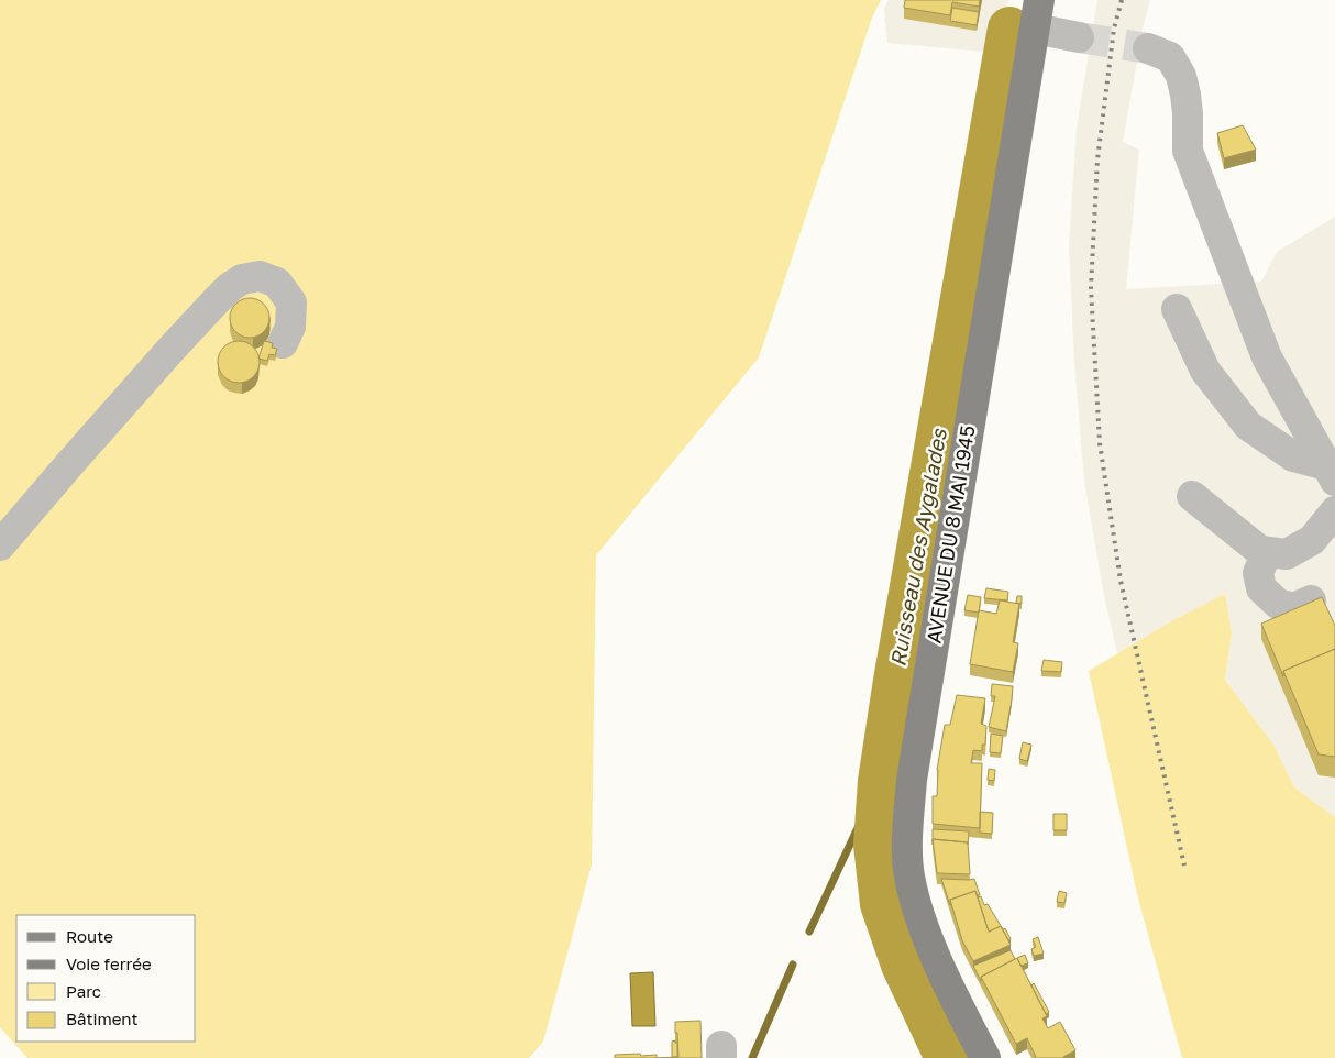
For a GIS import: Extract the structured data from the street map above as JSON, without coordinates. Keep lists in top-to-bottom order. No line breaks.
{"streets":{"main road":["AVENUE DU 8 MAI 1945"]},"water":["Ruisseau des Aygalades"],"legend":["Route","Voie ferrée","Parc","Bâtiment"]}
